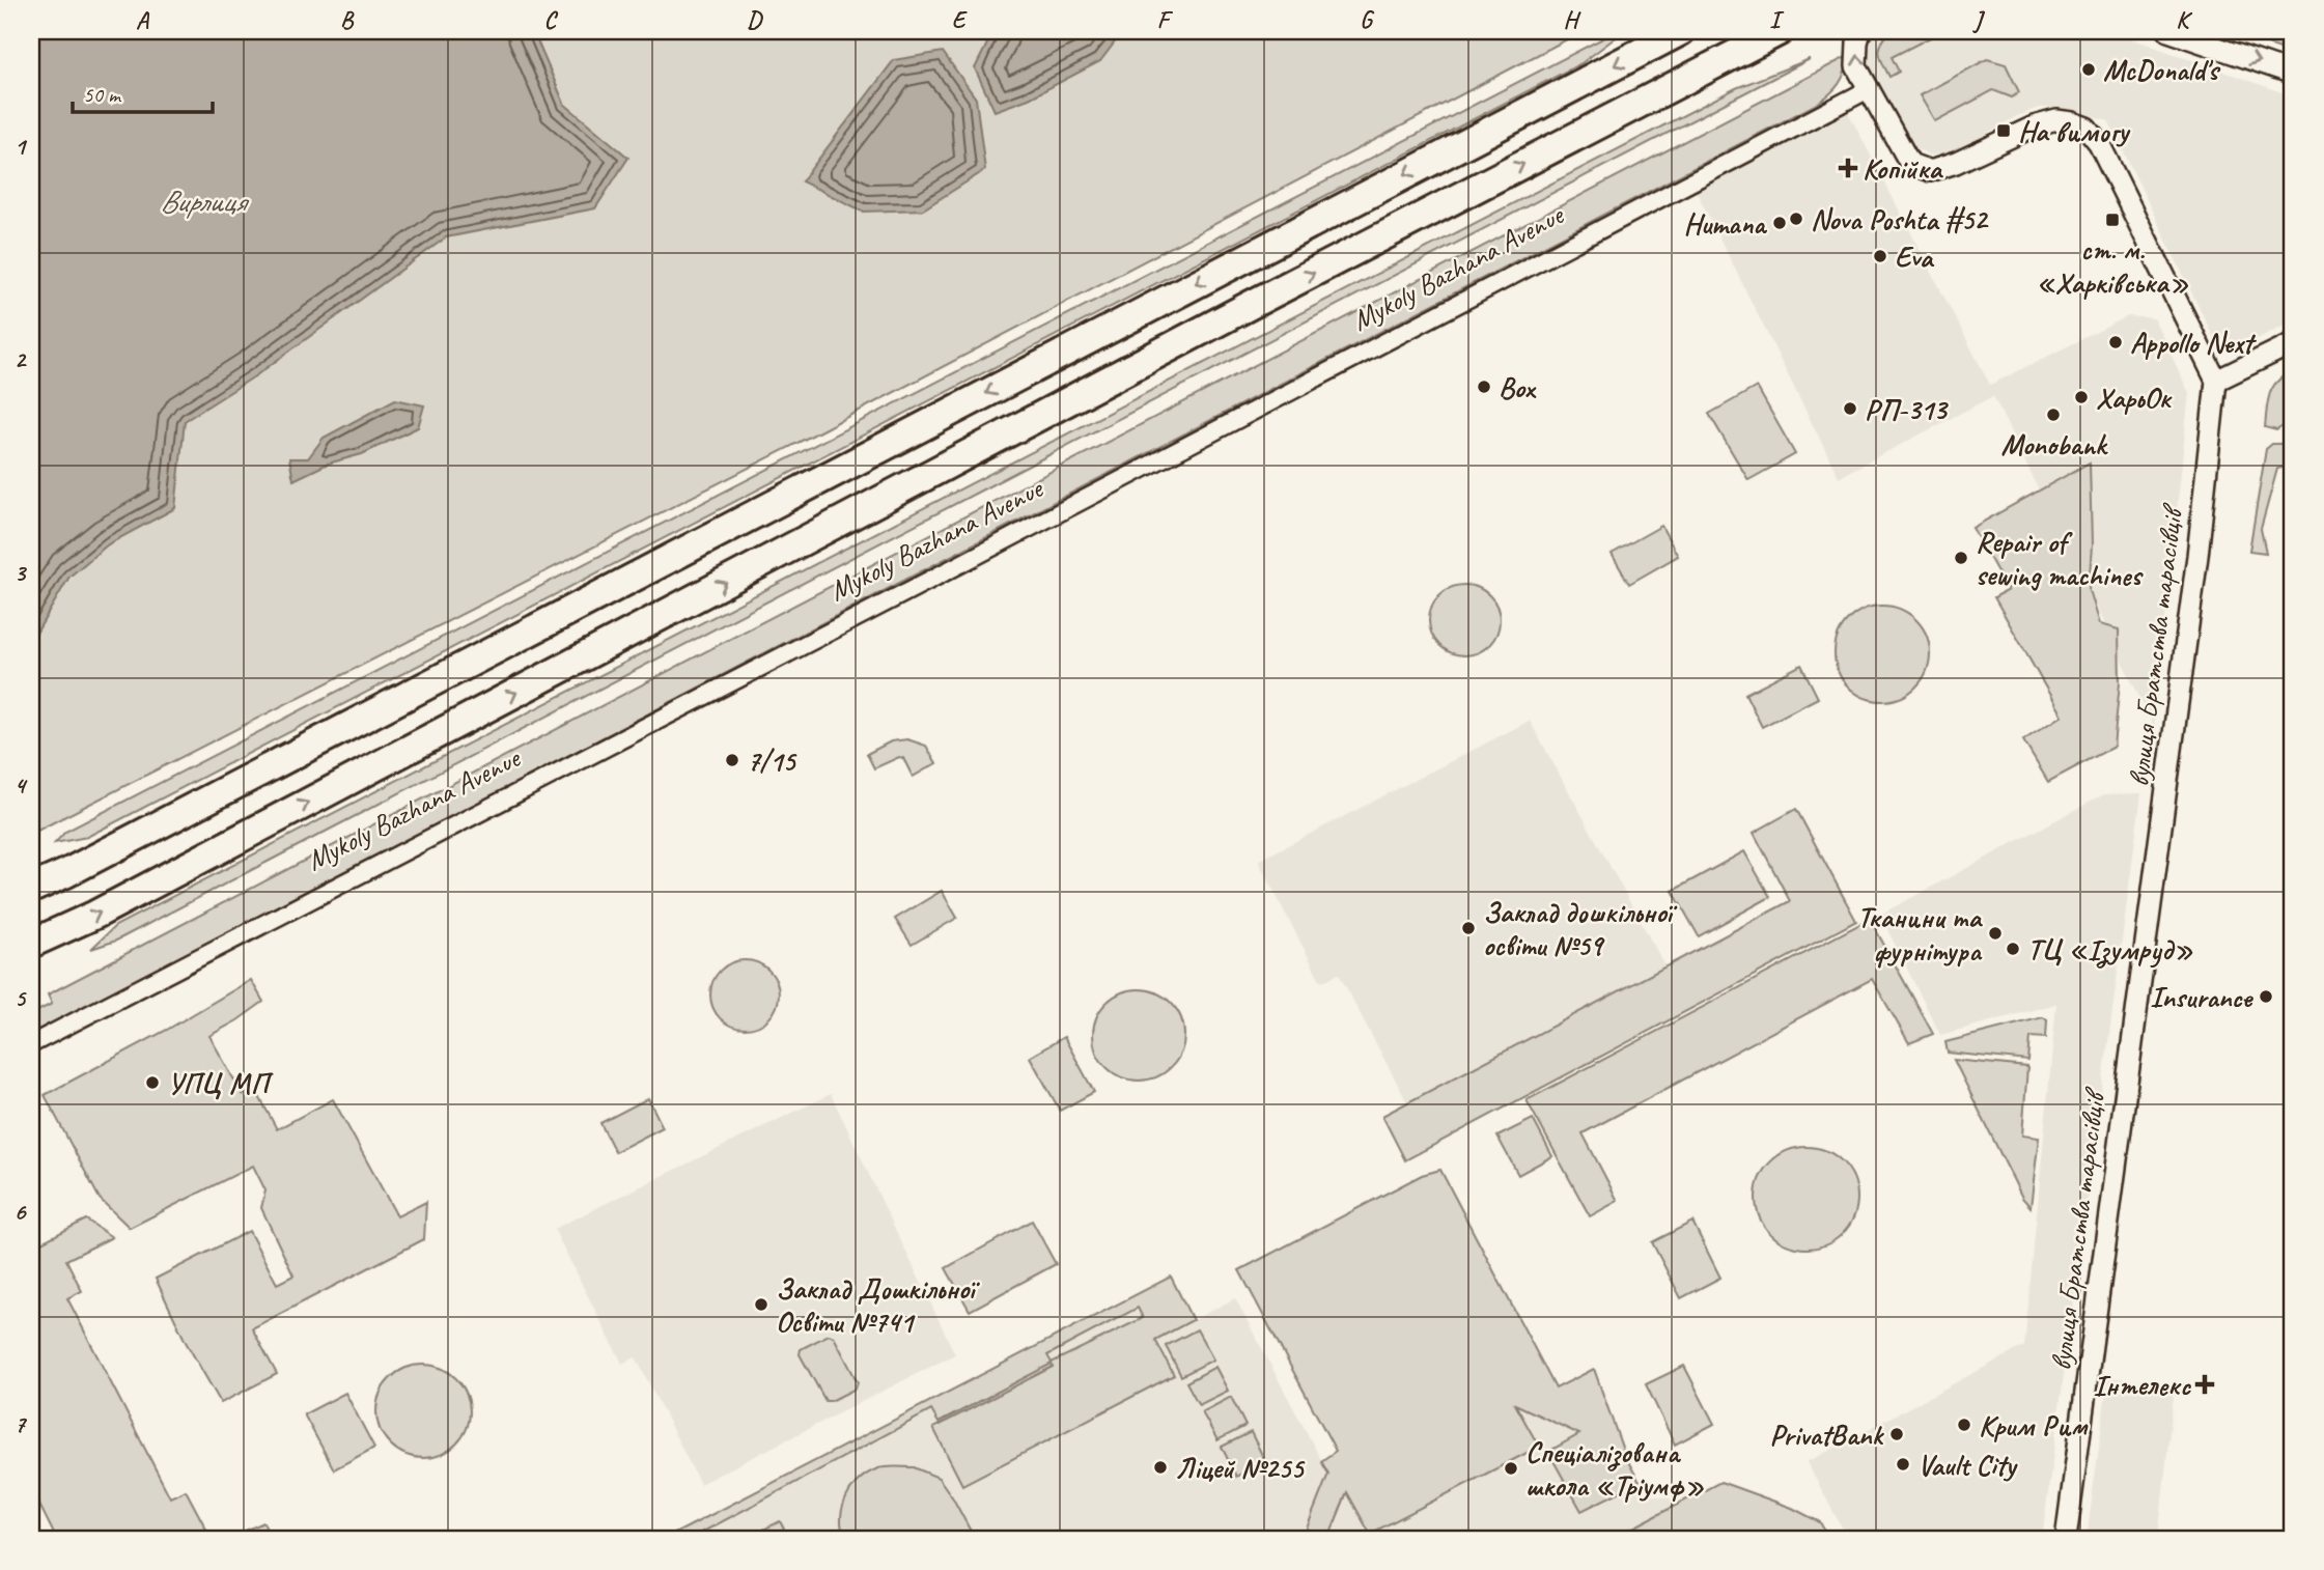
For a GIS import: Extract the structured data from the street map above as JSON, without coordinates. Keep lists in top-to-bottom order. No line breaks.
{"streets":{"highway":["Mykoly Bazhana Avenue"],"street":["вулиця Братства тарасівців"]},"water":["Вирлиця"],"places":{"other":["McDonald's","Nova Poshta #52","Humana","Eva","Appollo Next","Box","ХарьОк","РП-313","Monobank","Repair of sewing machines","7/15","Заклад дошкільної освіти №59","Тканини та фурнітура","ТЦ «Ізумруд»","Insurance","УПЦ МП","Заклад Дошкільної Освіти №741","Крим Рим","PrivatBank","Vault City","Ліцей №255","Спеціалізована школа «Тріумф»"],"transit":["На вимогу","ст. м. «Харківська»"],"health":["Копійка","Інтелекс"]},"scale_bar":"50 m","grid":{"columns":["A","B","C","D","E","F","G","H","I","J","K"],"rows":["1","2","3","4","5","6","7"]}}
